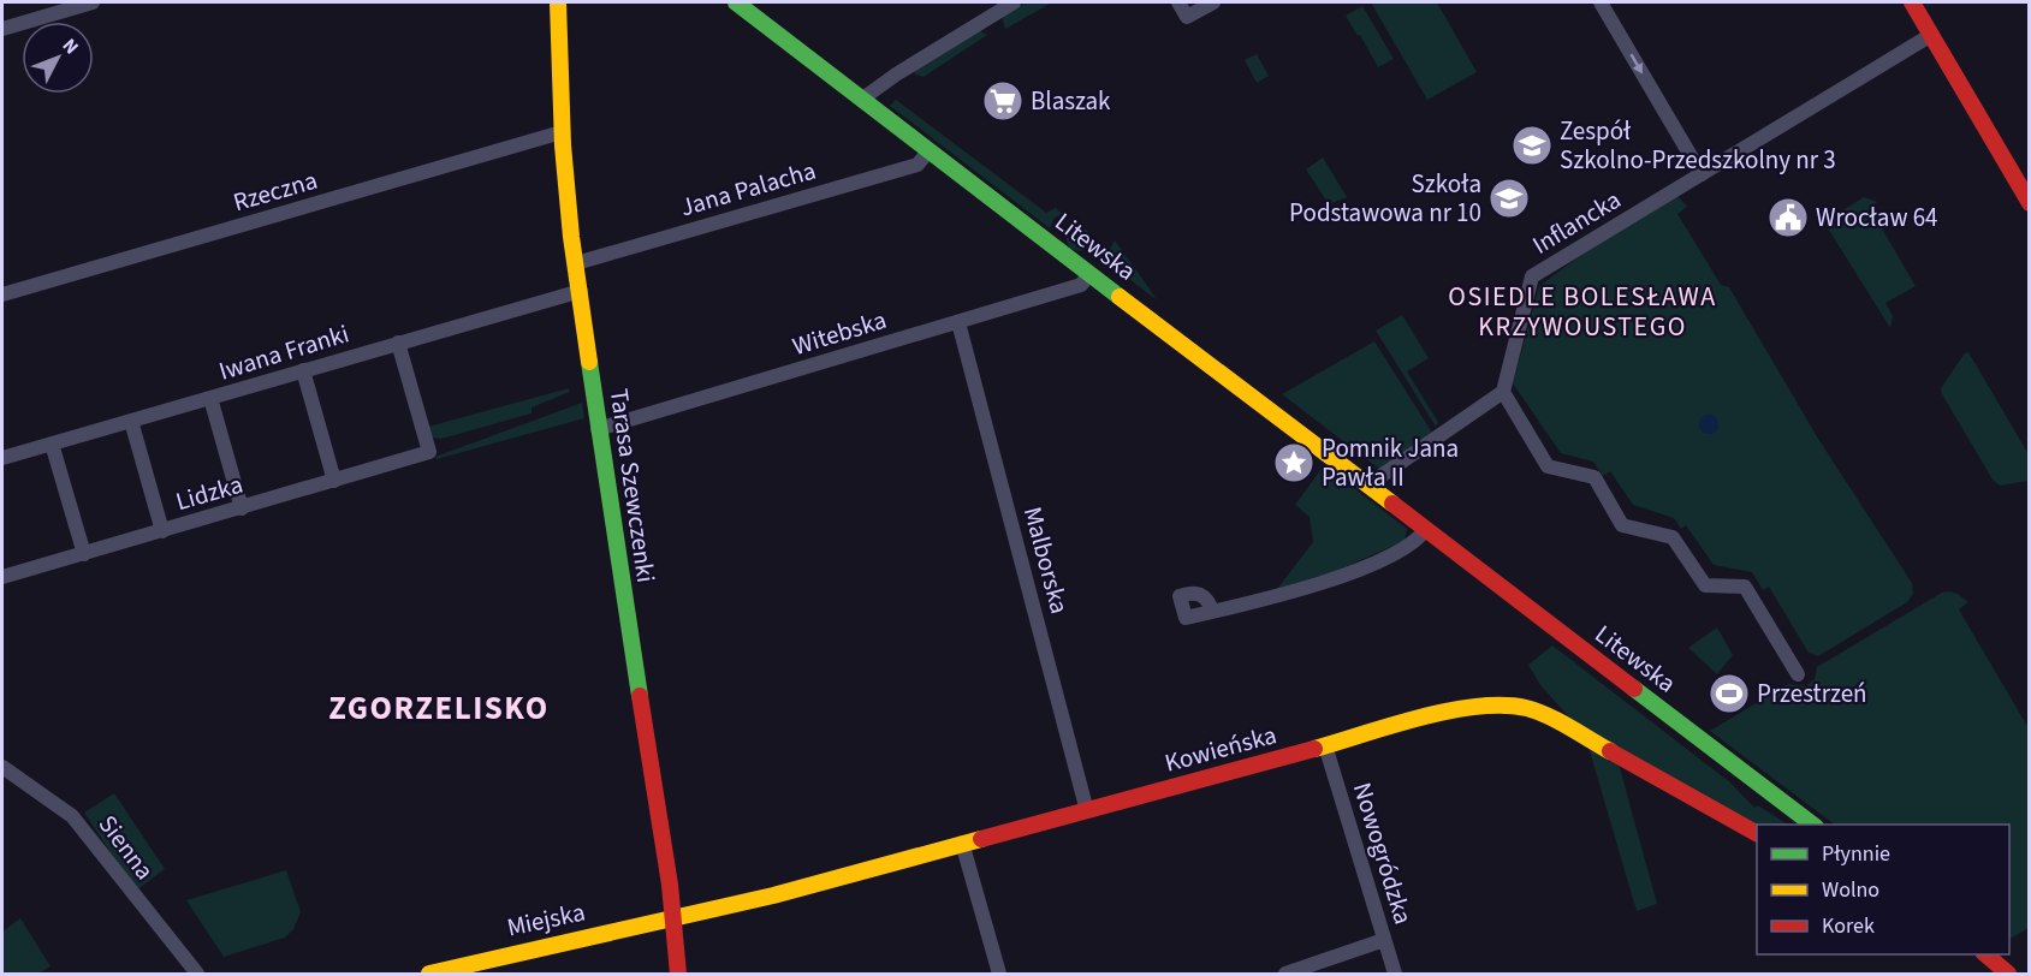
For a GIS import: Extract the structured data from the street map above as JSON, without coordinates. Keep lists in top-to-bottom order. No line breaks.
{"streets":{"street":["Jana Palacha","Rzeczna","Inflancka","Litewska","Witebska","Iwana Franki","Tarasa Szewczenki","Lidzka","Malborska","Kowieńska","Sienna","Nowogródzka","Miejska"]},"crossings":[["Jana Palacha","Litewska"],["Jana Palacha","Tarasa Szewczenki"],["Rzeczna","Tarasa Szewczenki"],["Litewska","Witebska"],["Witebska","Tarasa Szewczenki"],["Witebska","Malborska"],["Iwana Franki","Tarasa Szewczenki"],["Iwana Franki","Lidzka"],["Tarasa Szewczenki","Kowieńska"],["Tarasa Szewczenki","Miejska"],["Malborska","Kowieńska"],["Kowieńska","Nowogródzka"],["Kowieńska","Miejska"]],"districts":["OSIEDLE BOLESŁAWA KRZYWOUSTEGO","ZGORZELISKO"],"places":{"supermarket":["Blaszak"],"school or university":["Zespół Szkolno-Przedszkolny nr 3","Szkoła Podstawowa nr 10"],"public building":["Wrocław 64"],"place":["Pomnik Jana Pawła II"],"sports":["Przestrzeń"]},"legend":["Płynnie","Wolno","Korek"],"north":"top right"}
